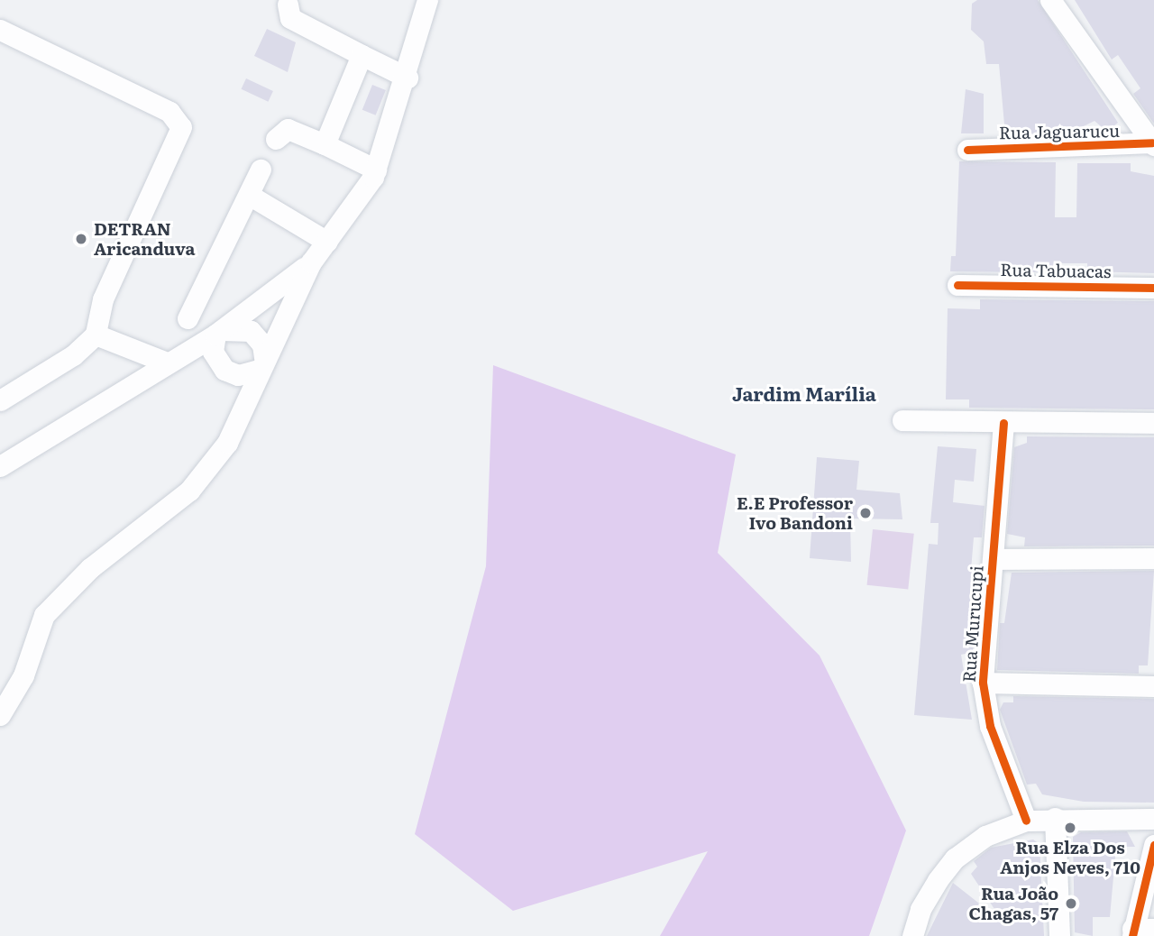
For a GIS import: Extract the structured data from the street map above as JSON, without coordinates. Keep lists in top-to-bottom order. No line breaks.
{"streets":{"street":["Rua Jaguarucu","Rua Tabuacas","Rua Murucupi"]},"districts":["Jardim Marília"],"places":["DETRAN Aricanduva","E.E Professor Ivo Bandoni","Rua Elza Dos Anjos Neves, 710","Rua João Chagas, 57"]}
